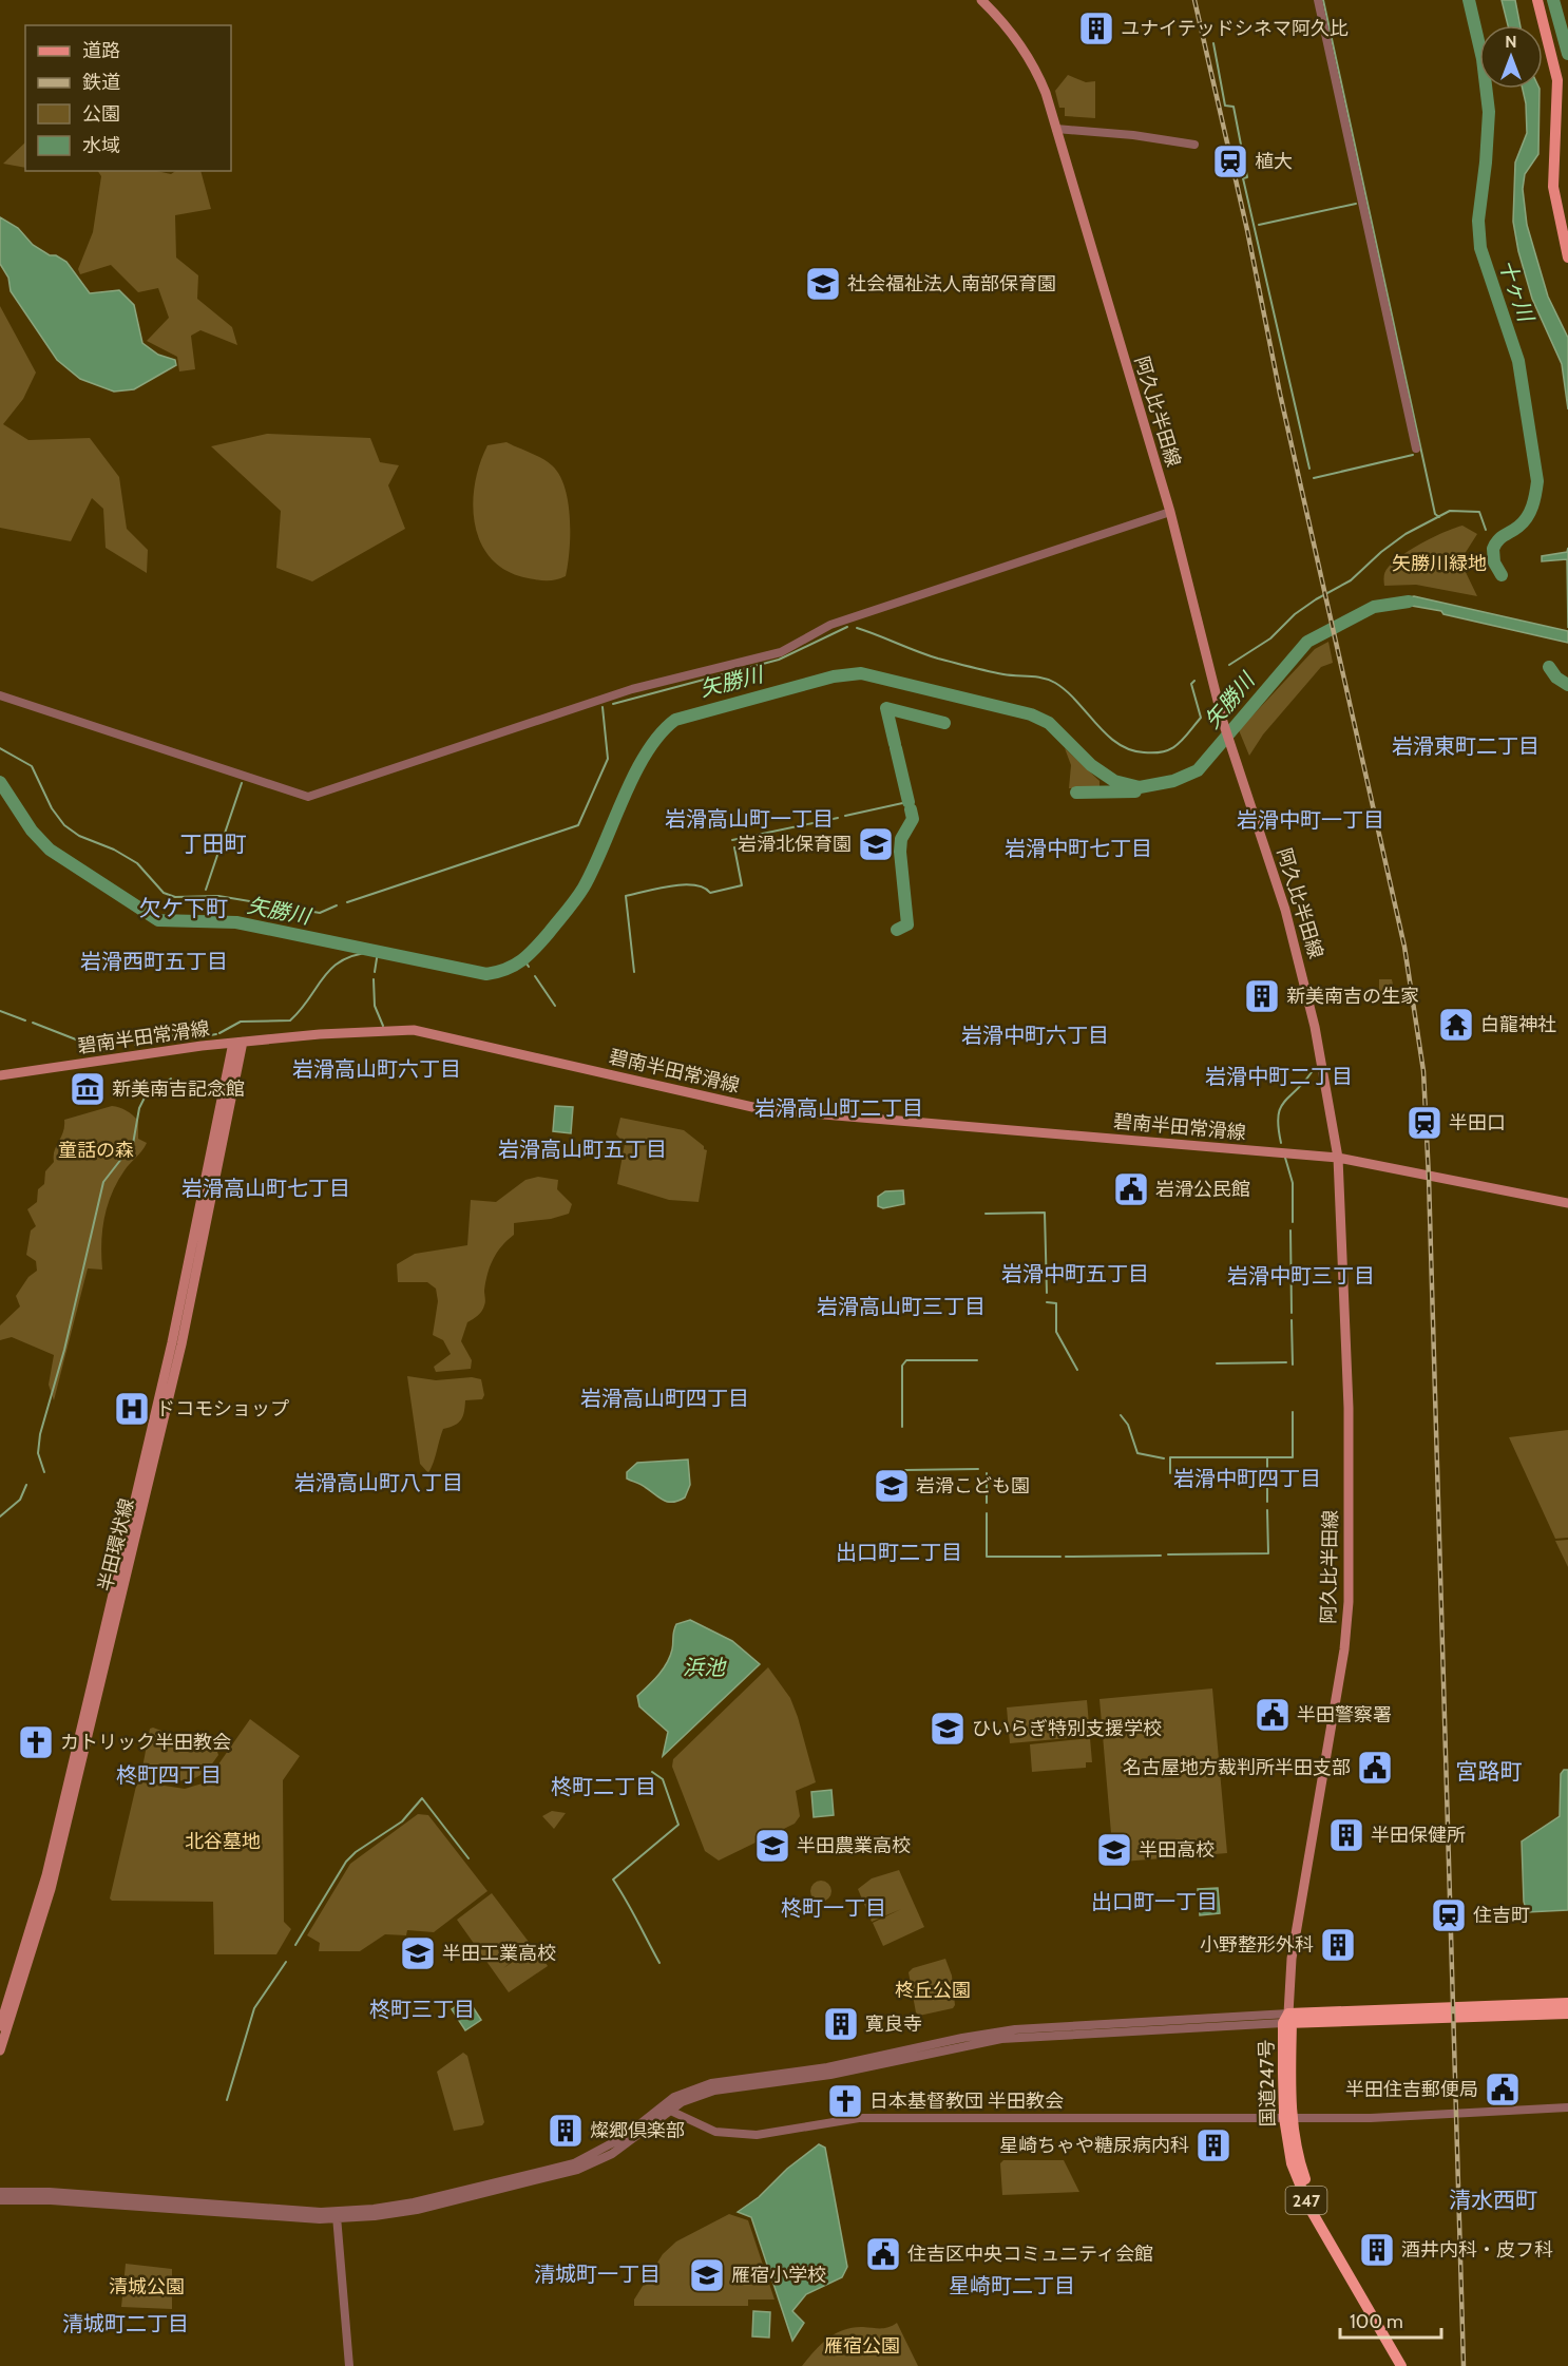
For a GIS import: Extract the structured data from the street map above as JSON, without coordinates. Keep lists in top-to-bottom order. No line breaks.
{"streets":{"highway":["国道247号","247"],"main road":["阿久比半田線","碧南半田常滑線","半田環状線"]},"crossings":[["阿久比半田線","碧南半田常滑線"],["阿久比半田線","国道247号"],["碧南半田常滑線","半田環状線"]],"districts":["岩滑東町二丁目","岩滑高山町一丁目","岩滑中町一丁目","丁田町","岩滑中町七丁目","欠ケ下町","岩滑西町五丁目","岩滑中町六丁目","岩滑高山町六丁目","岩滑中町二丁目","岩滑高山町二丁目","岩滑高山町五丁目","岩滑高山町七丁目","岩滑中町五丁目","岩滑中町三丁目","岩滑高山町三丁目","岩滑高山町四丁目","岩滑中町四丁目","岩滑高山町八丁目","出口町二丁目","宮路町","柊町四丁目","柊町二丁目","出口町一丁目","柊町一丁目","柊町三丁目","清水西町","清城町一丁目","星崎町二丁目","清城町二丁目"],"water":["十ヶ川","矢勝川","浜池"],"parks":["矢勝川緑地","童話の森","北谷墓地","柊丘公園","清城公園","雁宿公園"],"places":{"building":["ユナイテッドシネマ阿久比","新美南吉の生家","半田保健所","小野整形外科","寛良寺","燦郷倶楽部","星崎ちゃや糖尿病内科","酒井内科・皮フ科"],"station":["植大","半田口","住吉町"],"school or university":["社会福祉法人南部保育園","岩滑北保育園","岩滑こども園","ひいらぎ特別支援学校","半田農業高校","半田高校","半田工業高校","雁宿小学校"],"temple":["白龍神社"],"museum":["新美南吉記念館"],"public building":["岩滑公民館","半田警察署","名古屋地方裁判所半田支部","半田住吉郵便局","住吉区中央コミュニティ会館"],"hospital":["ドコモショップ"],"church":["カトリック半田教会","日本基督教団 半田教会"]},"legend":["道路","鉄道","公園","水域"],"scale_bar":"100 m","north":"top"}
